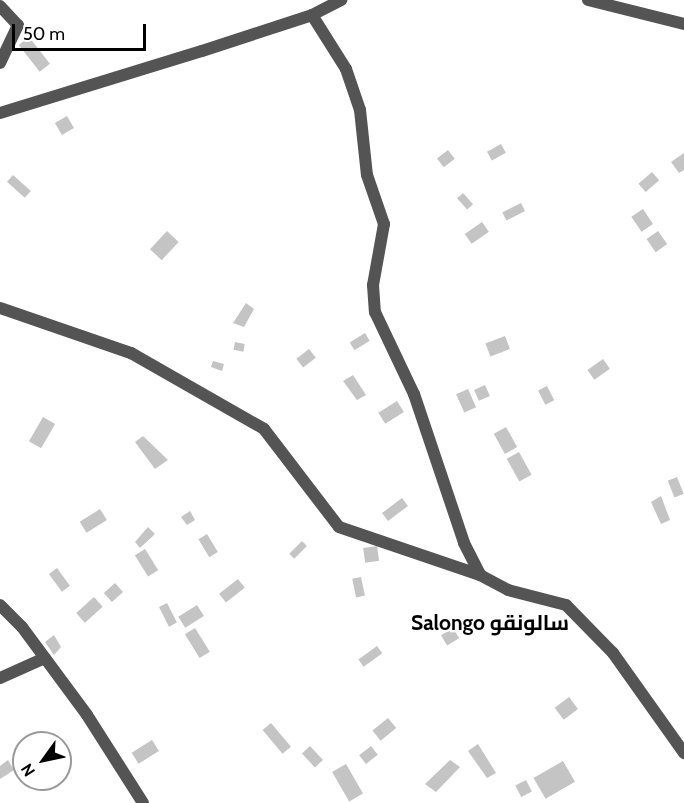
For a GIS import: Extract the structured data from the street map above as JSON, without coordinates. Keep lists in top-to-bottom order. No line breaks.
{"districts":["Salongo سالونقو"],"scale_bar":"50 m","north":"bottom left"}
